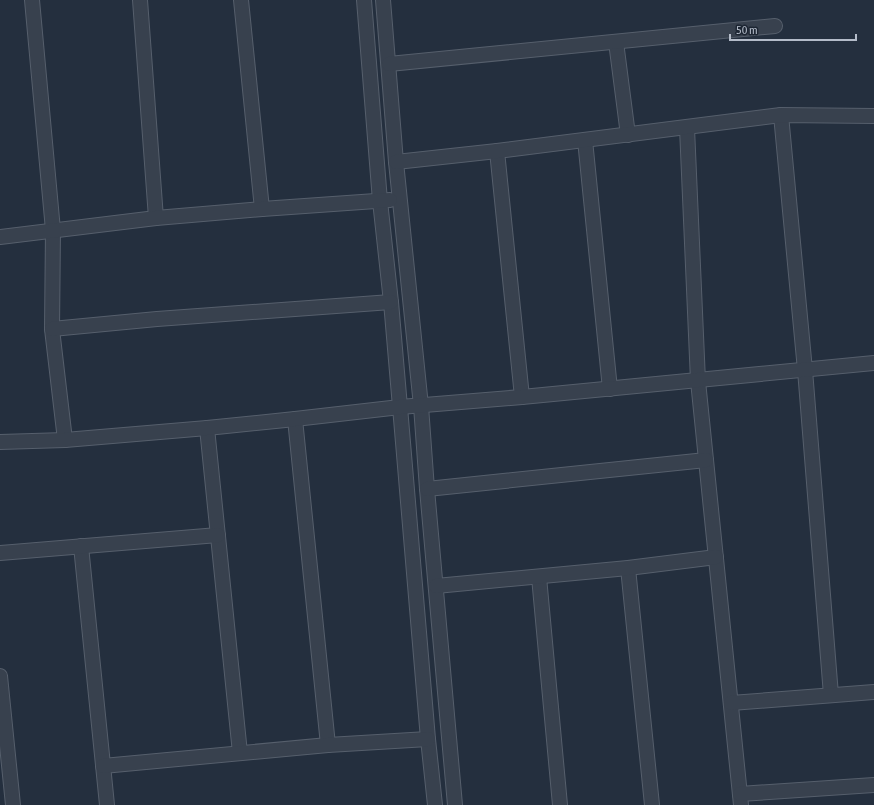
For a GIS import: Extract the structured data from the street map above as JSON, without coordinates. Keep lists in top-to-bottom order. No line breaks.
{"scale_bar":"50 m"}
